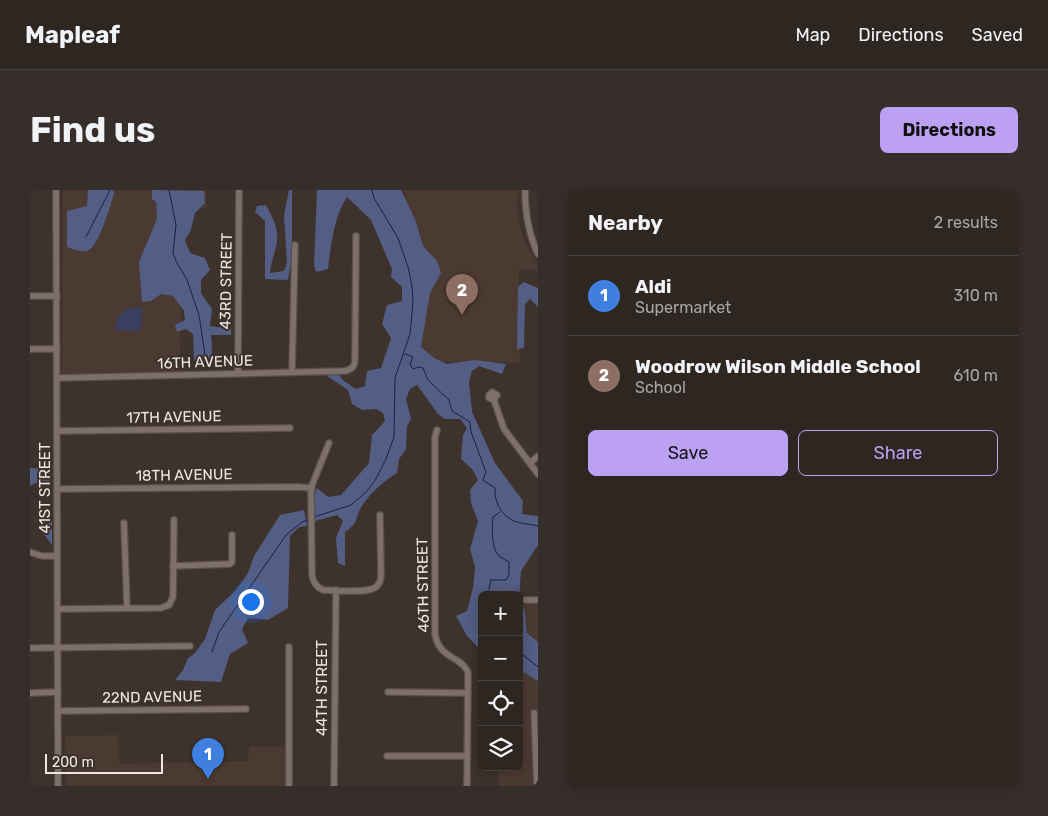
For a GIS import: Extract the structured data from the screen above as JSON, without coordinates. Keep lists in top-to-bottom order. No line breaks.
{"streets":{"street":["43RD STREET","16TH AVENUE","17TH AVENUE","18TH AVENUE","41ST STREET","46TH STREET","44TH STREET","22ND AVENUE"]},"crossings":[["43RD STREET","16TH AVENUE"],["16TH AVENUE","41ST STREET"],["17TH AVENUE","41ST STREET"],["18TH AVENUE","41ST STREET"],["41ST STREET","22ND AVENUE"]],"scale_bar":"200 m","page":{"header":"Mapleaf","nav":["Map","Directions","Saved"],"buttons":["Directions",["Save","Share"]],"title":"Find us","heading":["Nearby","2 results"],"list":[{"mark":"1","name":"Aldi","note":"Supermarket","value":"310 m"},{"mark":"2","name":"Woodrow Wilson Middle School","note":"School","value":"610 m"}],"pins":["2","1"],"map_buttons":["+","−"],"scale":"200 m"}}
